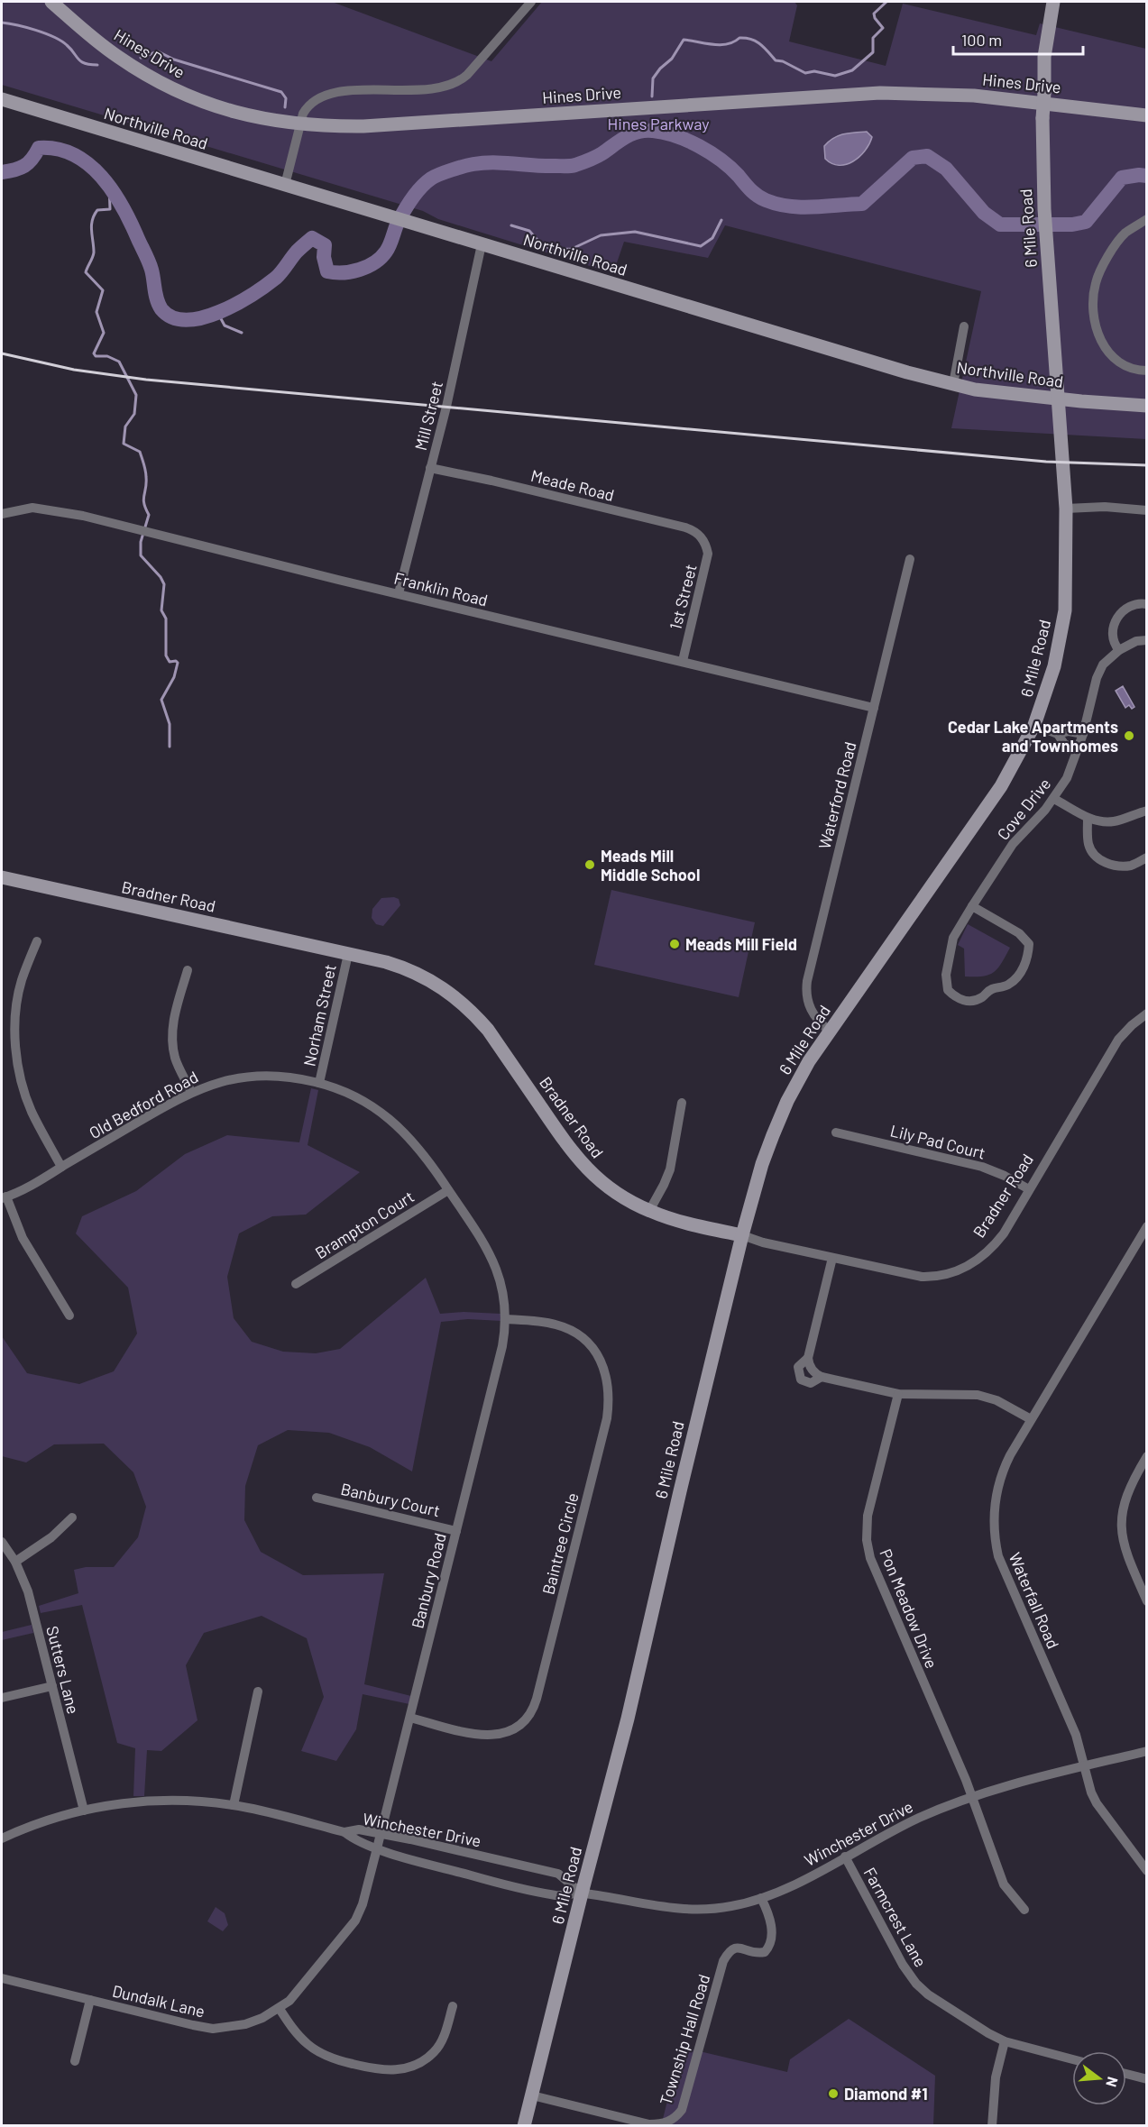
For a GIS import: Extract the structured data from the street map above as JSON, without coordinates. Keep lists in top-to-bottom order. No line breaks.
{"streets":{"street":["Hines Drive","Northville Road","6 Mile Road","Mill Street","Meade Road","Franklin Road","1st Street","Waterford Road","Cove Drive","Bradner Road","Norham Street","Old Bedford Road","Lily Pad Court","Brampton Court","Banbury Court","Baintree Circle","Banbury Road","Waterfall Road","Pon Meadow Drive","Sutters Lane","Winchester Drive","Farmcrest Lane","Dundalk Lane","Township Hall Road"]},"crossings":[["Northville Road","6 Mile Road"],["Northville Road","Mill Street"],["6 Mile Road","Waterford Road"],["6 Mile Road","Bradner Road"],["6 Mile Road","Winchester Drive"],["6 Mile Road","Township Hall Road"],["Mill Street","Meade Road"],["Mill Street","Franklin Road"],["Meade Road","1st Street"],["Franklin Road","1st Street"],["Franklin Road","Waterford Road"],["Bradner Road","Norham Street"],["Bradner Road","Lily Pad Court"],["Norham Street","Old Bedford Road"],["Old Bedford Road","Brampton Court"],["Old Bedford Road","Baintree Circle"],["Old Bedford Road","Banbury Road"],["Banbury Court","Banbury Road"],["Baintree Circle","Banbury Road"],["Banbury Road","Winchester Drive"],["Banbury Road","Dundalk Lane"],["Waterfall Road","Winchester Drive"],["Pon Meadow Drive","Winchester Drive"],["Sutters Lane","Winchester Drive"],["Winchester Drive","Farmcrest Lane"],["Winchester Drive","Dundalk Lane"],["Winchester Drive","Township Hall Road"]],"parks":["Hines Parkway"],"places":["Cedar Lake Apartments and Townhomes","Meads Mill Middle School","Meads Mill Field","Diamond #1"],"scale_bar":"100 m","north":"right"}
